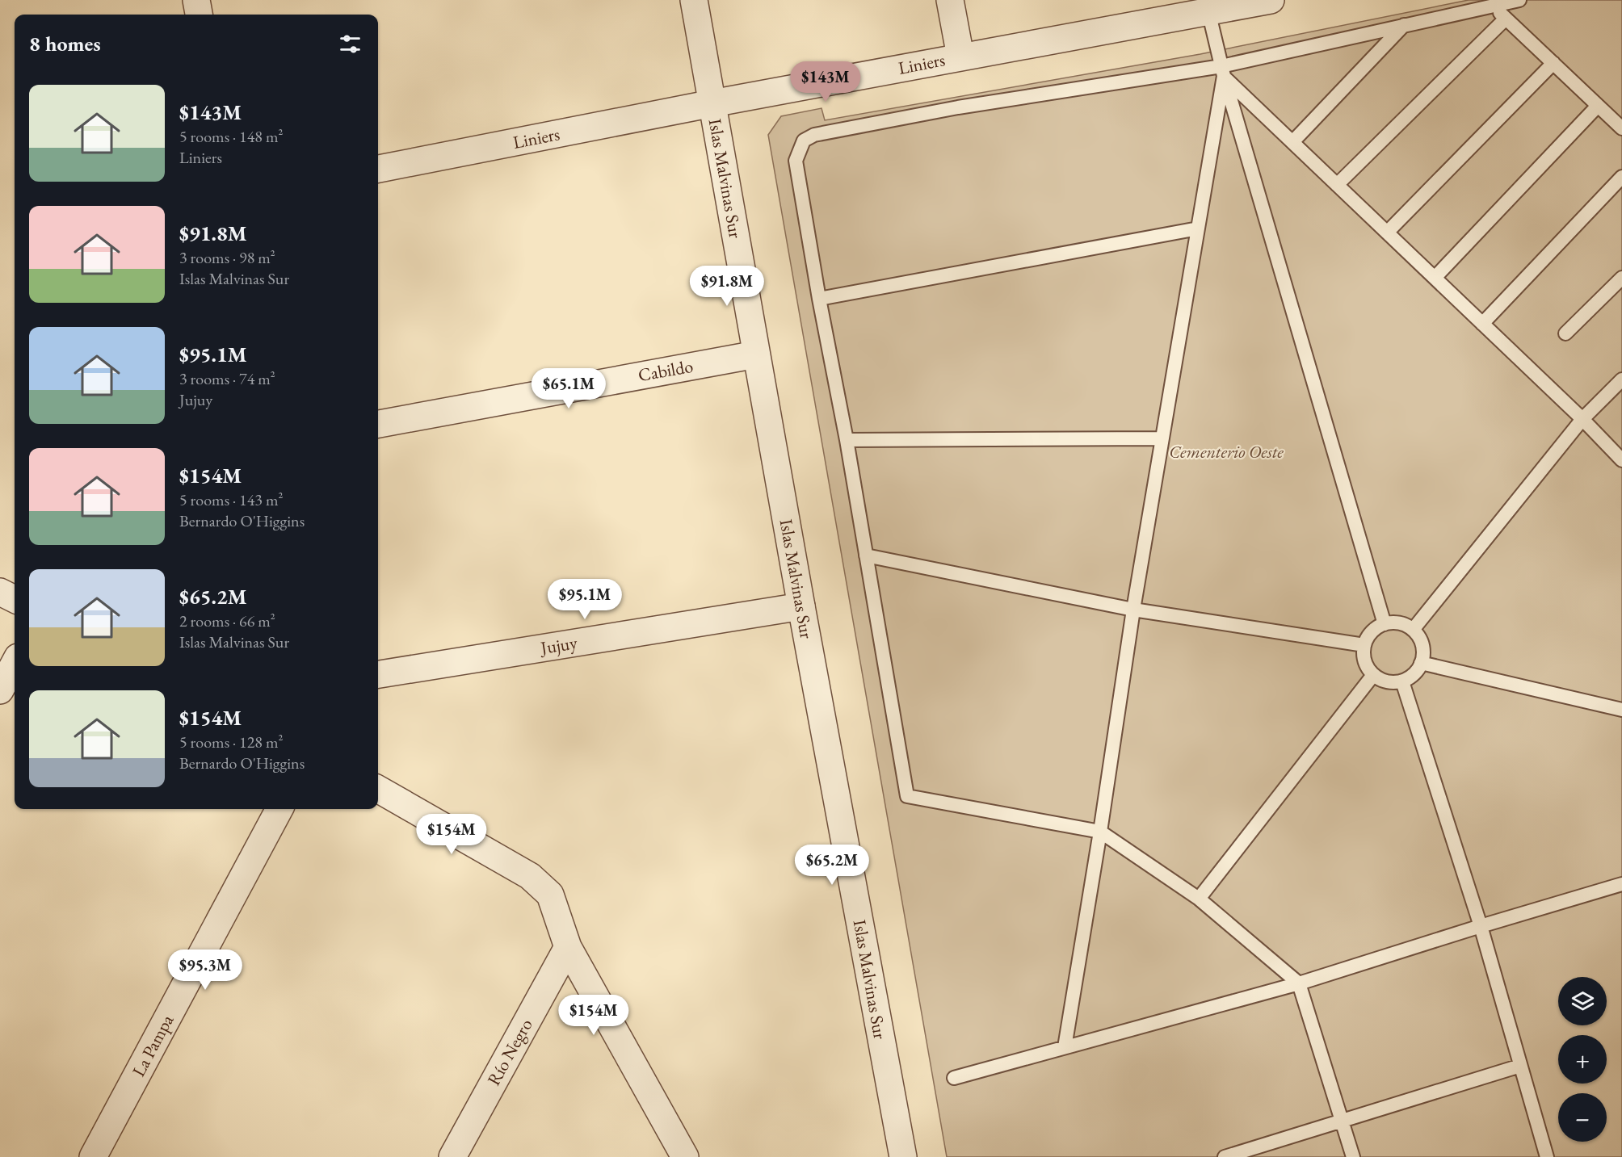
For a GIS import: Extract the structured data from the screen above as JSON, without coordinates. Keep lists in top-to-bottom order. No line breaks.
{"streets":{"street":["Liniers","Islas Malvinas Sur","Cabildo","Jujuy","La Pampa","Río Negro"]},"crossings":[["Liniers","Islas Malvinas Sur"],["Islas Malvinas Sur","Cabildo"],["Islas Malvinas Sur","Jujuy"]],"parks":["Cementerio Oeste"],"page":{"heading":"8 homes","price":["$143M","$91.8M","$65.1M","$95.1M","$154M","$65.2M","$95.3M","$154M"],"list":[{"name":"$143M","note":"5 rooms · 148 m² · Liniers"},{"name":"$91.8M","note":"3 rooms · 98 m² · Islas Malvinas Sur"},{"name":"$95.1M","note":"3 rooms · 74 m² · Jujuy"},{"name":"$154M","note":"5 rooms · 143 m² · Bernardo O'Higgins"},{"name":"$65.2M","note":"2 rooms · 66 m² · Islas Malvinas Sur"},{"name":"$154M","note":"5 rooms · 128 m² · Bernardo O'Higgins"}],"map_buttons":["+","−"]}}
